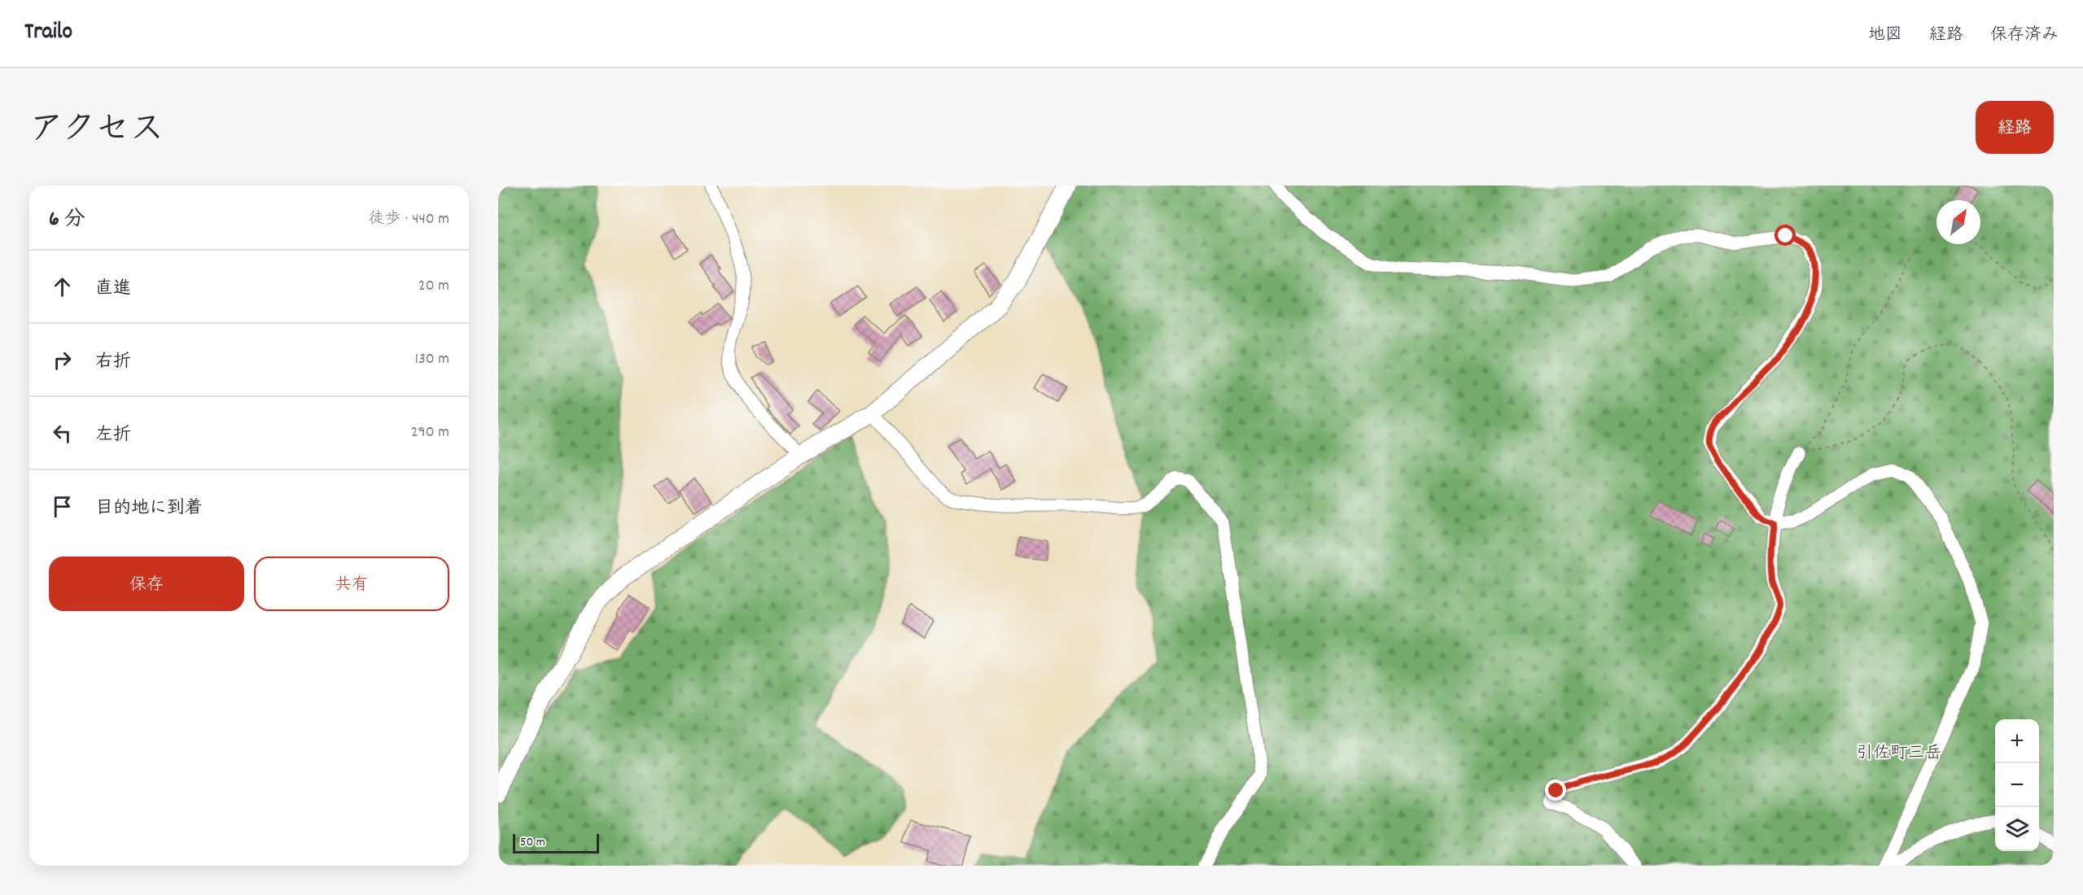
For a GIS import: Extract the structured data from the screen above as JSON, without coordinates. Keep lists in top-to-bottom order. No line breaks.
{"districts":["引佐町三岳"],"scale_bar":"50 m","north":"top right","page":{"header":"Trailo","nav":["地図","経路","保存済み"],"title":"アクセス","buttons":["経路",["保存","共有"]],"heading":["6 分","徒歩 · 440 m"],"list":[["直進","20 m"],["右折","130 m"],["左折","290 m"],"目的地に到着"],"map_buttons":["+","−"],"scale":"50 m"}}
